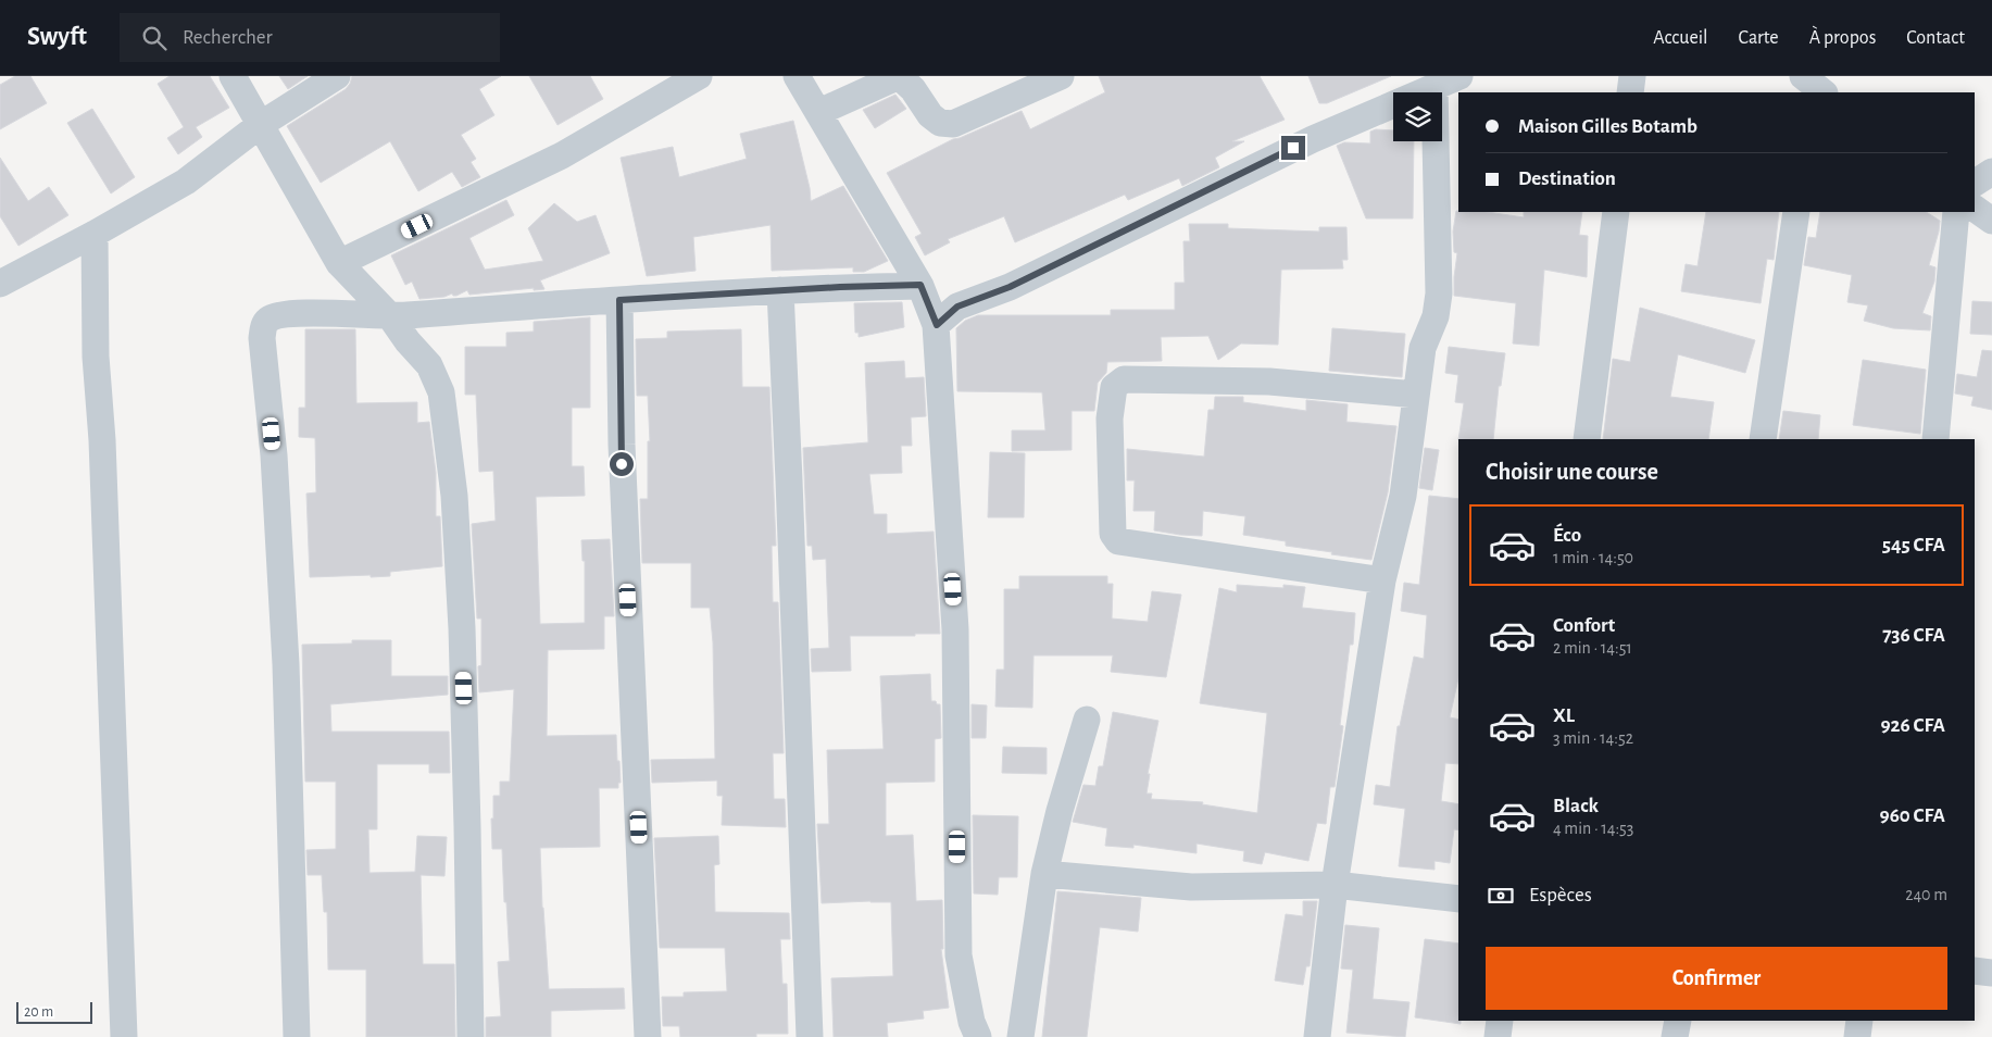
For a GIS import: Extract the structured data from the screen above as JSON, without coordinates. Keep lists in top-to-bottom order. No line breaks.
{"scale_bar":"20 m","page":{"header":"Swyft","search":"Rechercher","nav":["Accueil","Carte","À propos","Contact"],"banner":["Maison Gilles Botamb","Destination"],"heading":"Choisir une course","list":[{"name":"Éco","note":"1 min · 14:50","value":"545 CFA"},{"name":"Confort","note":"2 min · 14:51","value":"736 CFA"},{"name":"XL","note":"3 min · 14:52","value":"926 CFA"},{"name":"Black","note":"4 min · 14:53","value":"960 CFA"}],"pay":["Espèces","240 m"],"buttons":"Confirmer","scale":"20 m"}}
